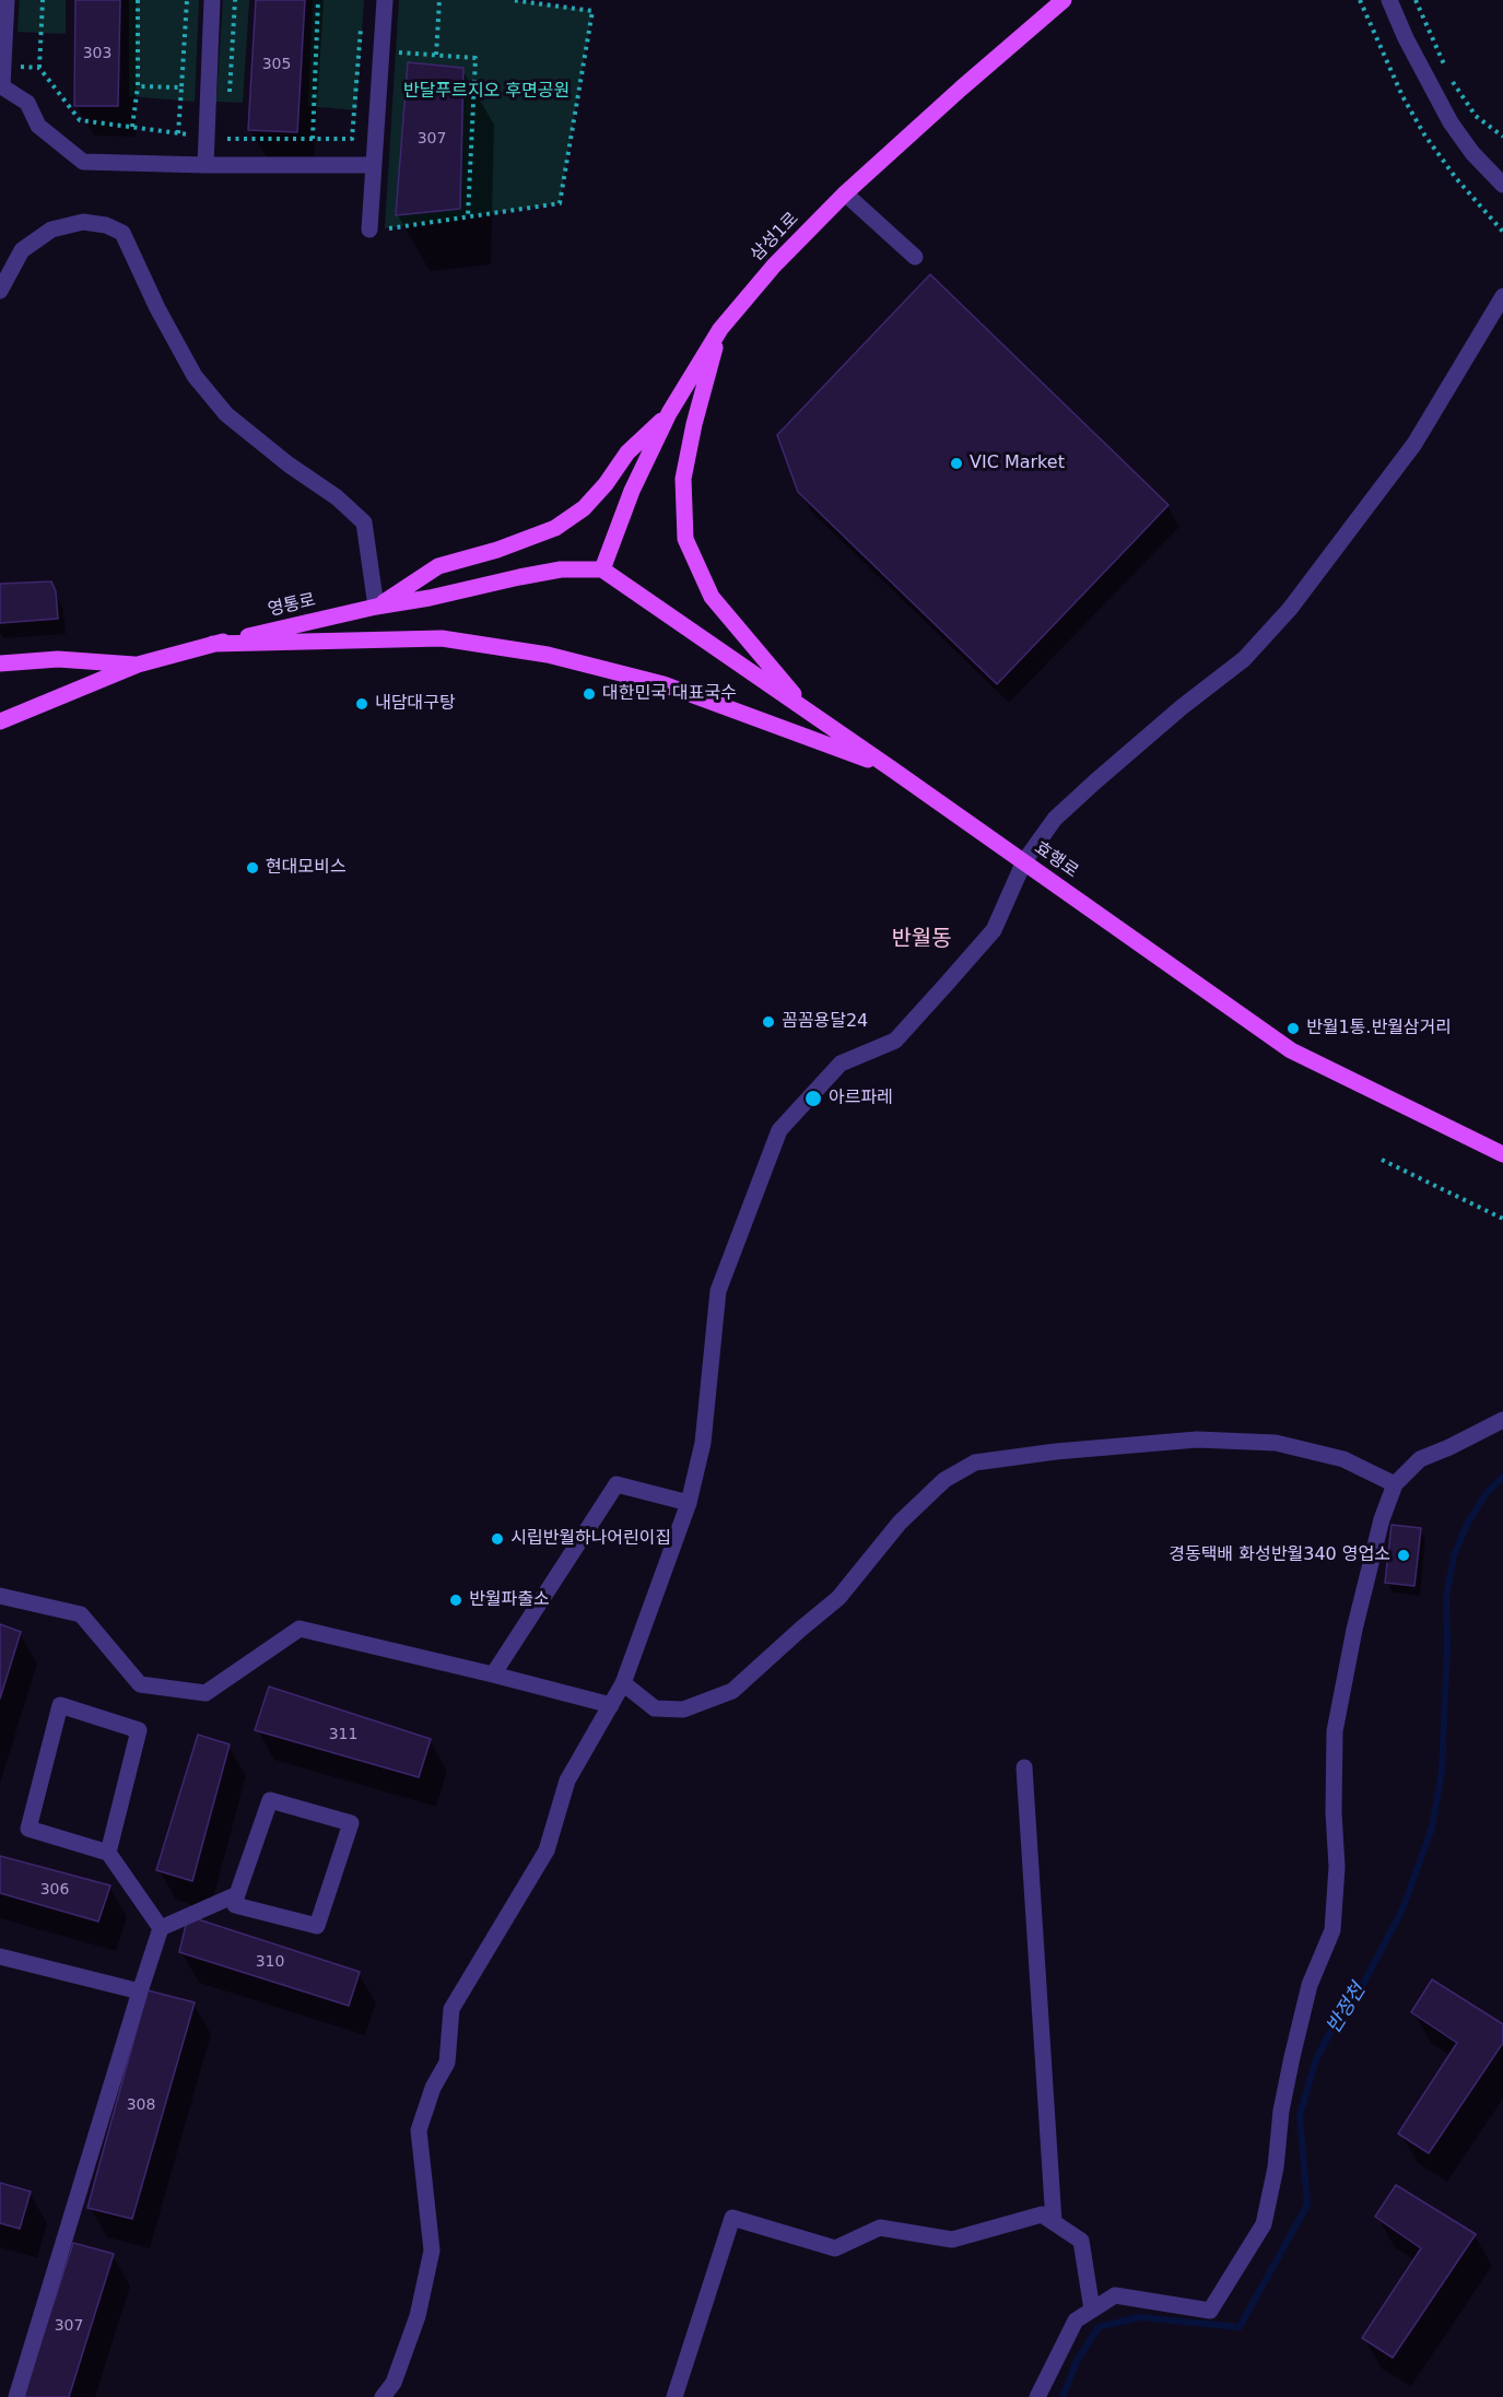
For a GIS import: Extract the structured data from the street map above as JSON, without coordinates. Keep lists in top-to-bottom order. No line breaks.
{"streets":{"main road":["삼성1로","영통로","효행로"]},"crossings":[["삼성1로","영통로"],["삼성1로","효행로"],["영통로","효행로"]],"districts":["반월동"],"water":["반정천"],"parks":["반달푸르지오 후면공원"],"places":["VIC Market","대한민국 대표국수","내담대구탕","현대모비스","꼼꼼용달24","반월1통.반월삼거리","아르파레","시립반월하나어린이집","경동택배 화성반월340 영업소","반월파출소"],"house_numbers":["303","305","307","311","306","310","308","307"]}
